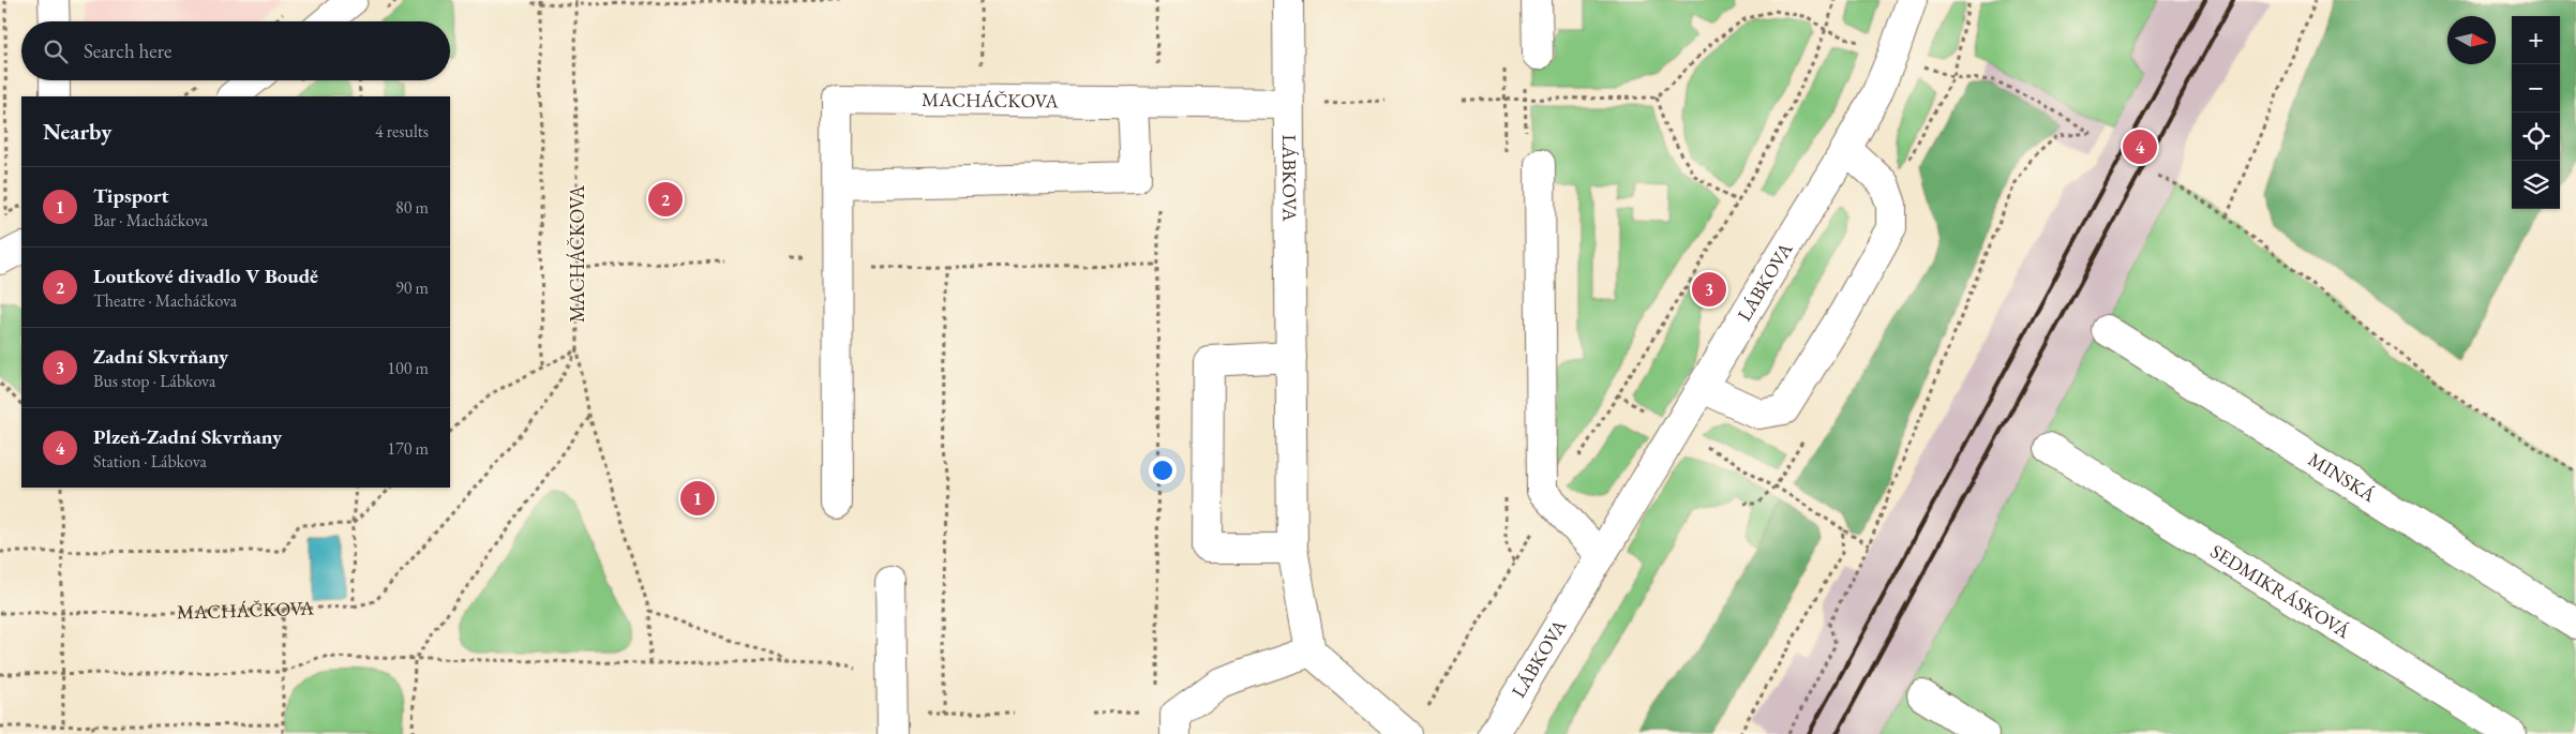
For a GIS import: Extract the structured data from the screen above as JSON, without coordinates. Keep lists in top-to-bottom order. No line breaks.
{"streets":{"street":["MACHÁČKOVA","LÁBKOVA","MINSKÁ","SEDMIKRÁSKOVÁ"]},"crossings":[["MACHÁČKOVA","LÁBKOVA"]],"north":"right","page":{"map_buttons":["+","−"],"search":"Search here","heading":["Nearby","4 results"],"pins":["4","2","3","1"],"list":[{"mark":"1","name":"Tipsport","note":"Bar · Macháčkova","value":"80 m"},{"mark":"2","name":"Loutkové divadlo V Boudě","note":"Theatre · Macháčkova","value":"90 m"},{"mark":"3","name":"Zadní Skvrňany","note":"Bus stop · Lábkova","value":"100 m"},{"mark":"4","name":"Plzeň-Zadní Skvrňany","note":"Station · Lábkova","value":"170 m"}]}}
